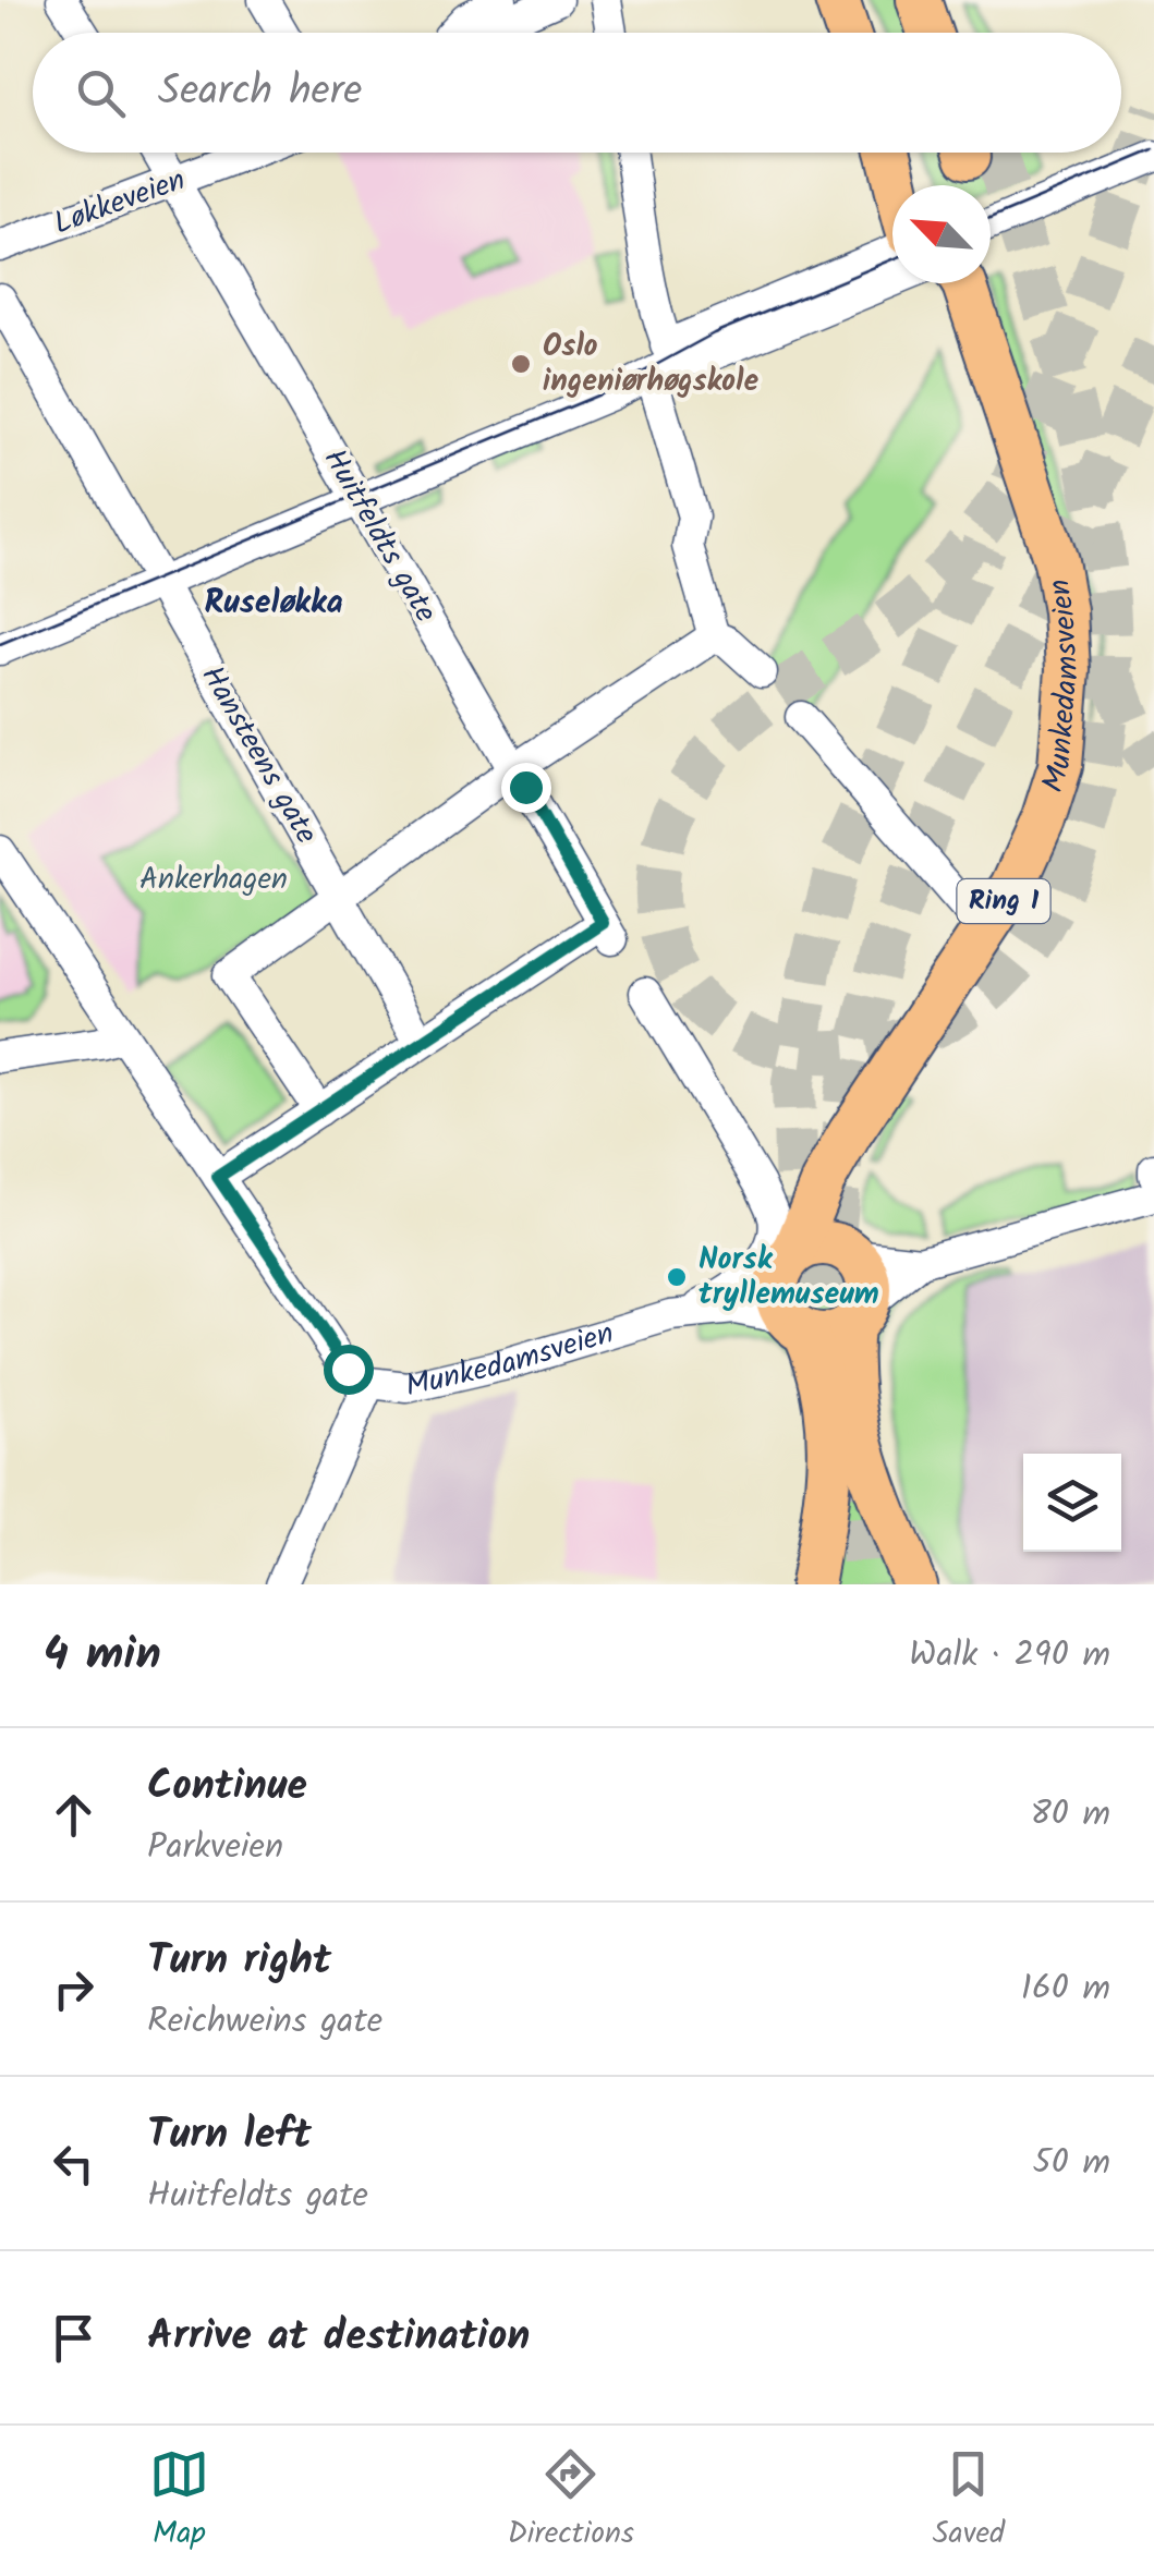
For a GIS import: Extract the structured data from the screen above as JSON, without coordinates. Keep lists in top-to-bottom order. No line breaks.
{"streets":{"highway":["Munkedamsveien","Ring 1"],"street":["Løkkeveien","Huitfeldts gate","Hansteens gate"]},"crossings":[["Løkkeveien","Huitfeldts gate"],["Huitfeldts gate","Hansteens gate"]],"districts":["Ruseløkka"],"parks":["Ankerhagen"],"places":["Oslo ingeniørhøgskole","Norsk tryllemuseum"],"north":"top left","page":{"search":"Search here","heading":["4 min","Walk · 290 m"],"list":[["Continue","Parkveien","80 m"],["Turn right","Reichweins gate","160 m"],["Turn left","Huitfeldts gate","50 m"],"Arrive at destination"],"nav":["Map","Directions","Saved"]}}
